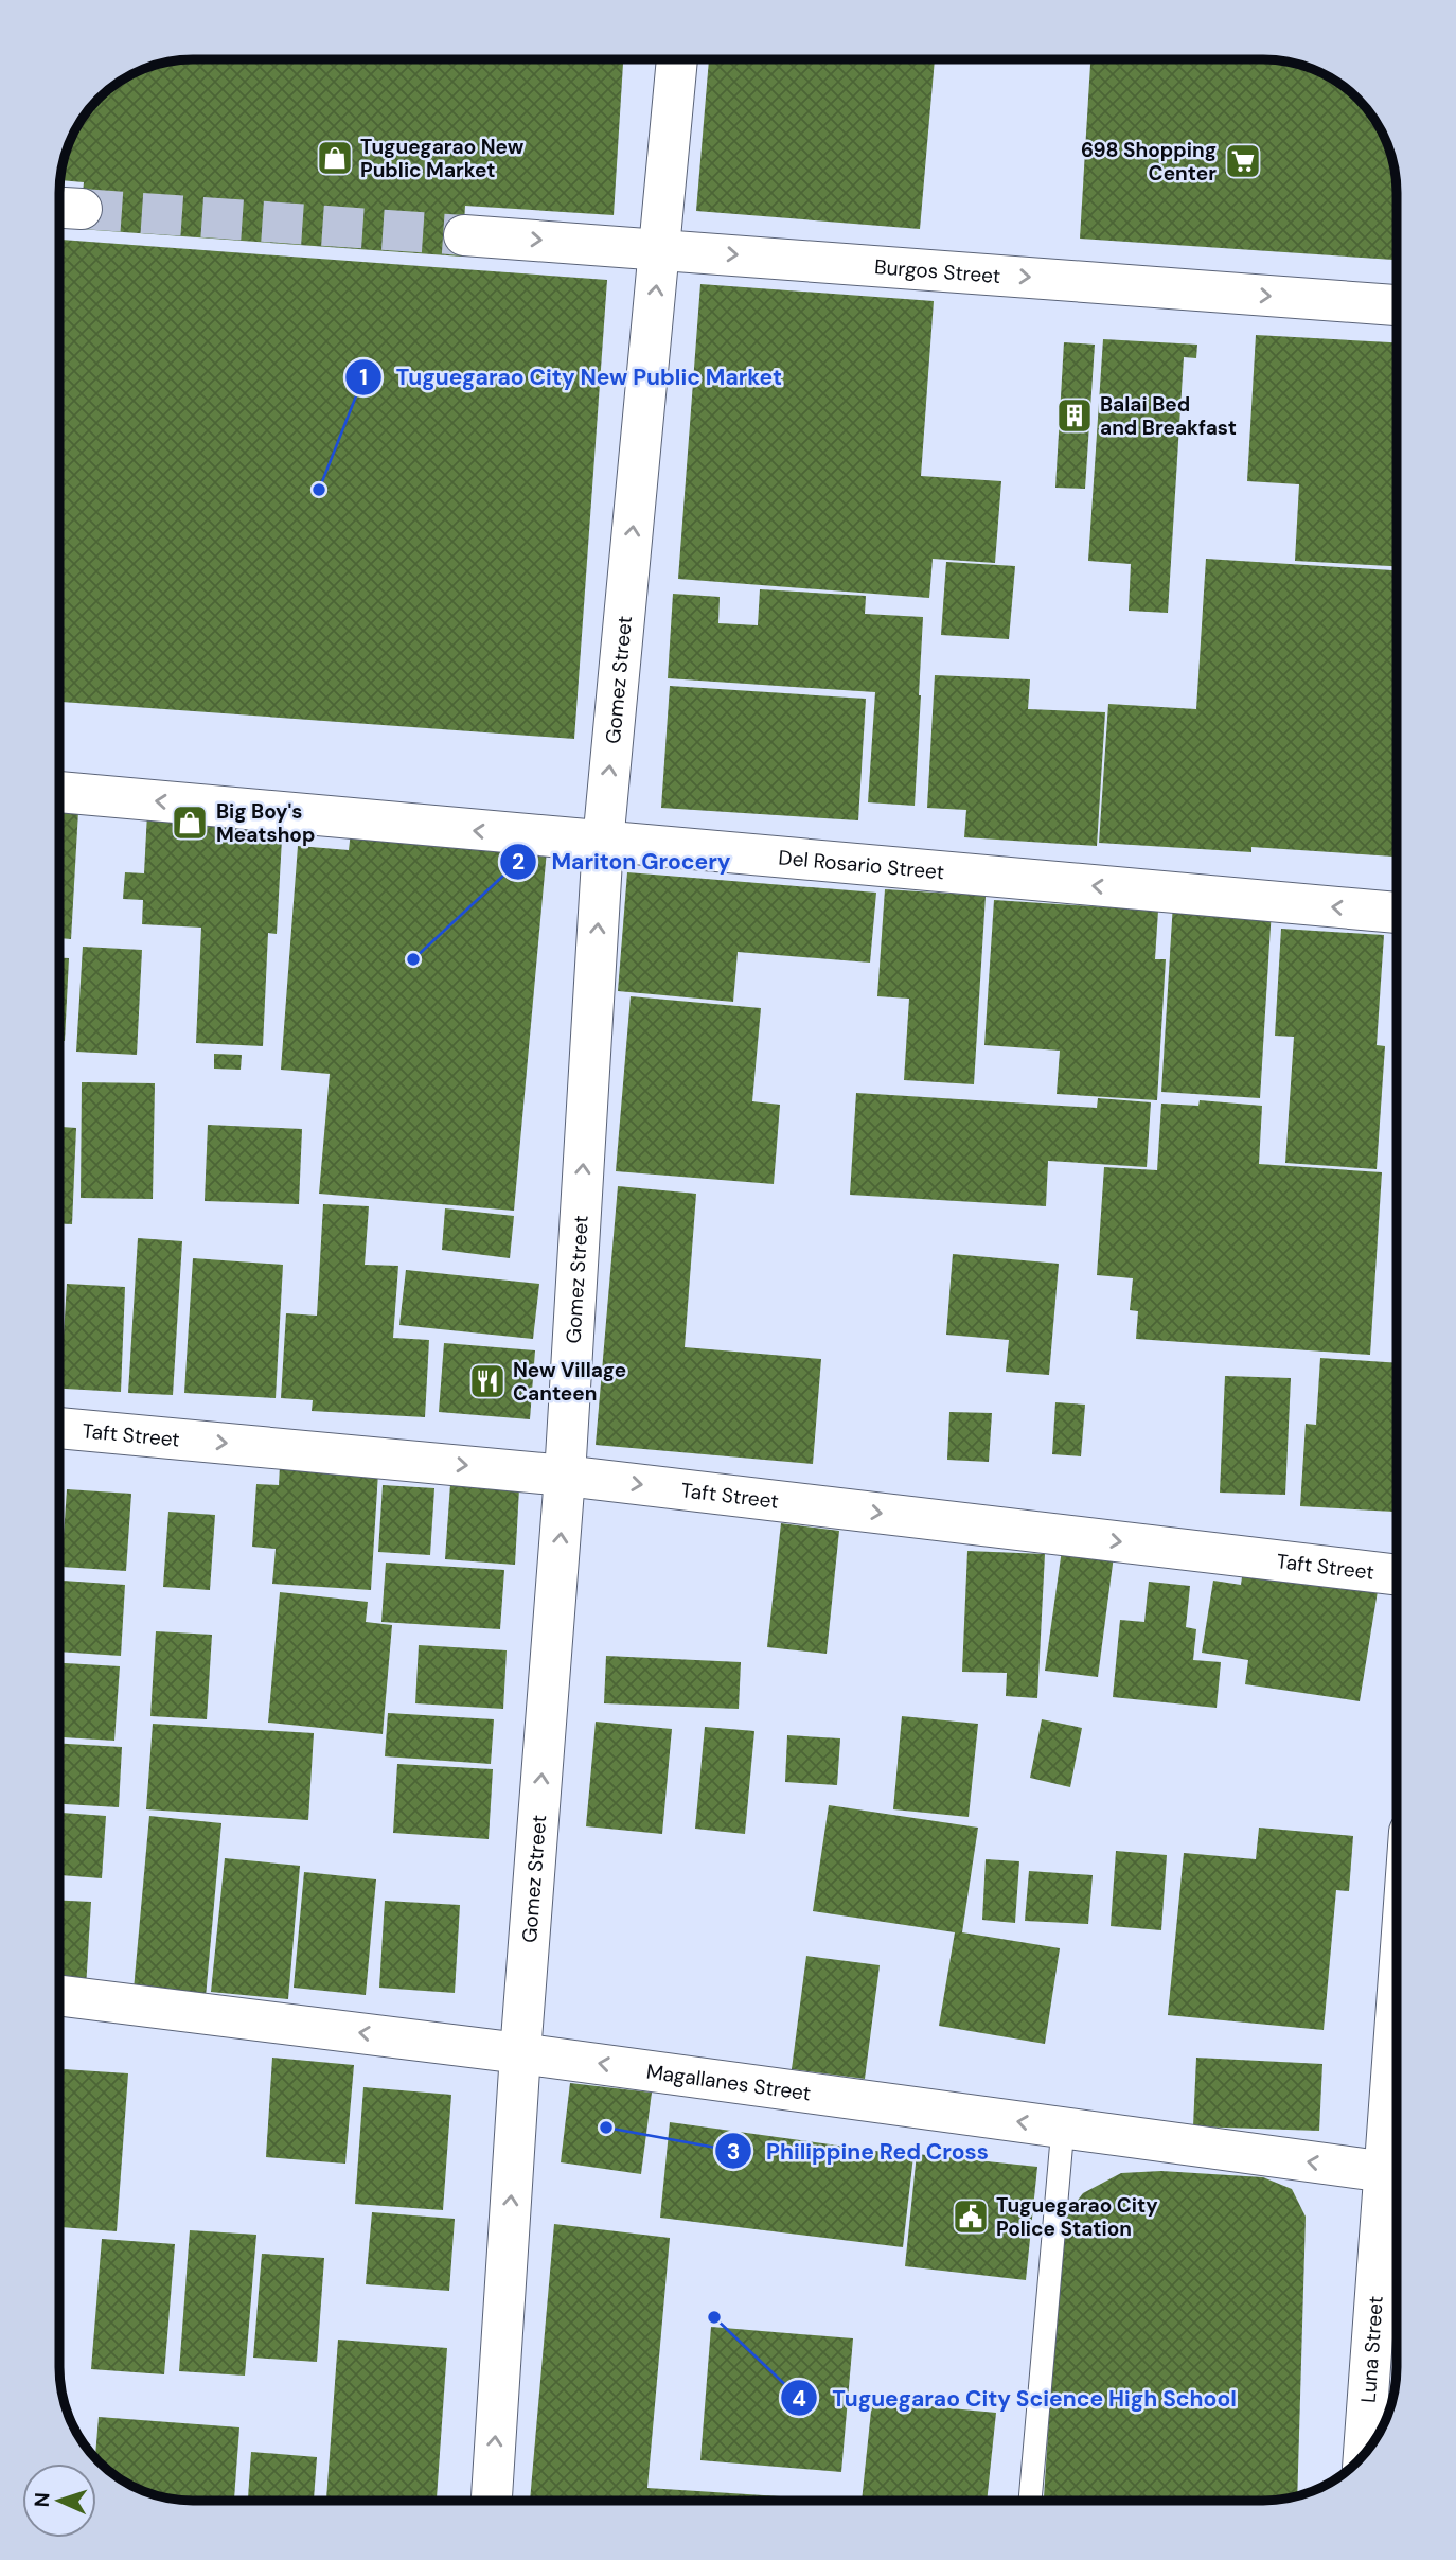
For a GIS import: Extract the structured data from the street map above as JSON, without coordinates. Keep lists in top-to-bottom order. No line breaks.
{"streets":{"street":["Burgos Street","Gomez Street","Del Rosario Street","Taft Street","Magallanes Street","Luna Street"]},"crossings":[["Burgos Street","Gomez Street"],["Gomez Street","Del Rosario Street"],["Gomez Street","Taft Street"],["Gomez Street","Magallanes Street"],["Magallanes Street","Luna Street"]],"one_way":["Burgos Street","Gomez Street","Del Rosario Street","Taft Street","Magallanes Street"],"places":{"shop":["Tuguegarao New Public Market","Big Boy's Meatshop"],"supermarket":["698 Shopping Center"],"building":["Balai Bed and Breakfast"],"other":["Tuguegarao City New Public Market","Mariton Grocery","Philippine Red Cross","Tuguegarao City Science High School"],"restaurant":["New Village Canteen"],"public building":["Tuguegarao City Police Station"]},"north":"left"}
